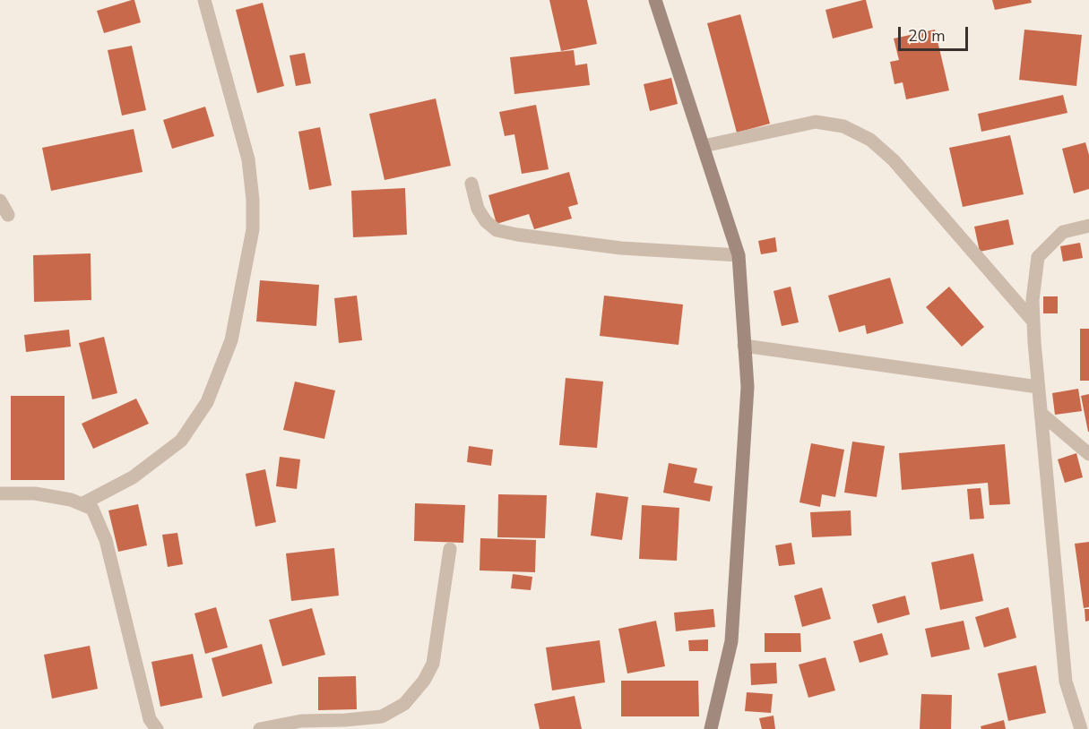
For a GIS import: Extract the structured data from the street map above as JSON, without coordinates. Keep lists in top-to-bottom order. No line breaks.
{"scale_bar":"20 m"}
